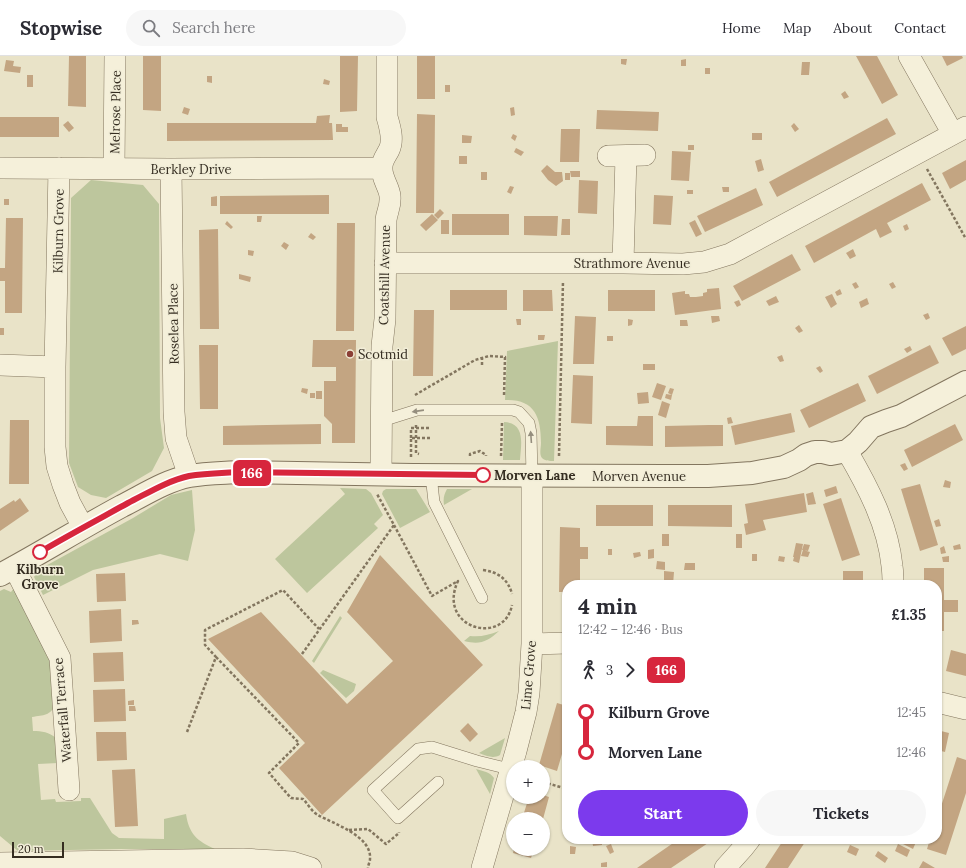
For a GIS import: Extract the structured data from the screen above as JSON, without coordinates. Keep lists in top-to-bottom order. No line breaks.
{"streets":{"street":["Melrose Place","Berkley Drive","Kilburn Grove","Strathmore Avenue","Coatshill Avenue","Roselea Place","Morven Avenue","Lime Grove","Waterfall Terrace"]},"crossings":[["Melrose Place","Berkley Drive"],["Berkley Drive","Kilburn Grove"],["Berkley Drive","Coatshill Avenue"],["Berkley Drive","Roselea Place"],["Kilburn Grove","Morven Avenue"],["Strathmore Avenue","Coatshill Avenue"],["Coatshill Avenue","Morven Avenue"],["Roselea Place","Morven Avenue"],["Morven Avenue","Lime Grove"],["Morven Avenue","Waterfall Terrace"]],"places":["Scotmid","Morven Lane","Kilburn Grove"],"lines":["bus line 166"],"scale_bar":"20 m","page":{"header":"Stopwise","search":"Search here","nav":["Home","Map","About","Contact"],"on_map":"166","heading":["4 min","12:42 – 12:46 · Bus","£1.35"],"legs":["3","166"],"list":[{"name":"Kilburn Grove","value":"12:45"},{"name":"Morven Lane","value":"12:46"}],"map_buttons":["+","−"],"buttons":["Start","Tickets"],"scale":"20 m"}}
